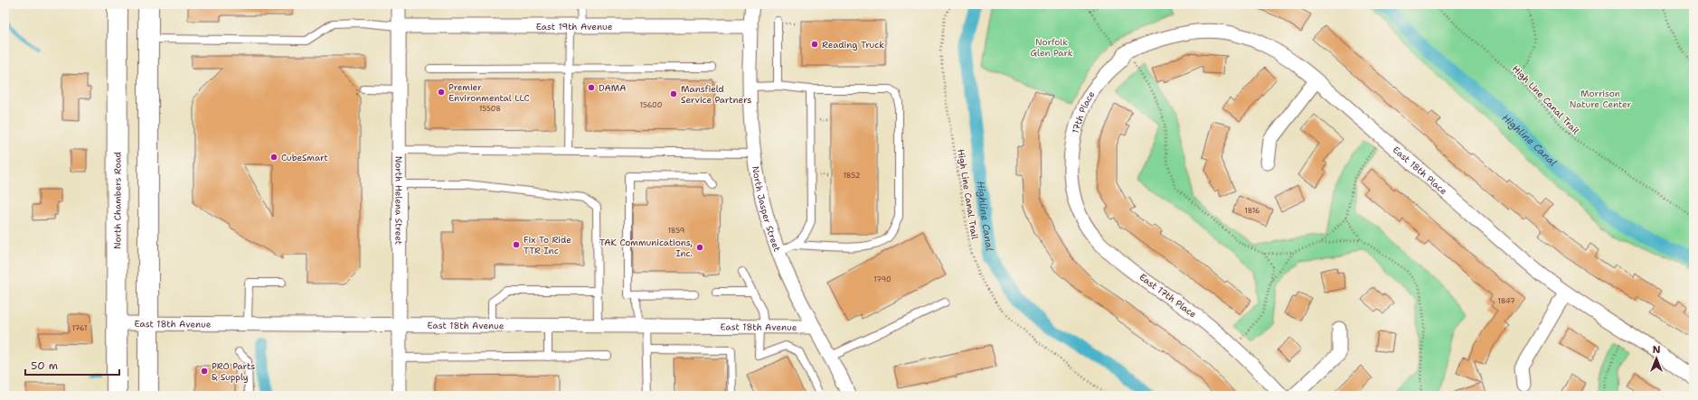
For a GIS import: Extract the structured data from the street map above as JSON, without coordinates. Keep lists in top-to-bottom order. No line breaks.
{"streets":{"main road":["North Chambers Road"],"street":["East 19th Avenue","17th Place","East 18th Place","North Helena Street","North Jasper Street","East 17th Place","East 18th Avenue"],"path":["High Line Canal Trail"]},"crossings":[["East 19th Avenue","North Helena Street"],["East 19th Avenue","North Jasper Street"],["17th Place","East 18th Place"],["17th Place","East 17th Place"],["North Chambers Road","East 18th Avenue"],["North Helena Street","East 18th Avenue"],["North Jasper Street","East 18th Avenue"]],"water":["Highline Canal"],"parks":["Norfolk Glen Park","Morrison Nature Center"],"places":["Reading Truck","DAMA","Premier Environmental LLC","Mansfield Service Partners","CubeSmart","Fix To Ride TTR Inc","TAK Communications, Inc.","PRO Parts & Supply"],"house_numbers":["15600","15508","1852","1816","1859","1790","1847","1761"],"scale_bar":"50 m","north":"top"}
